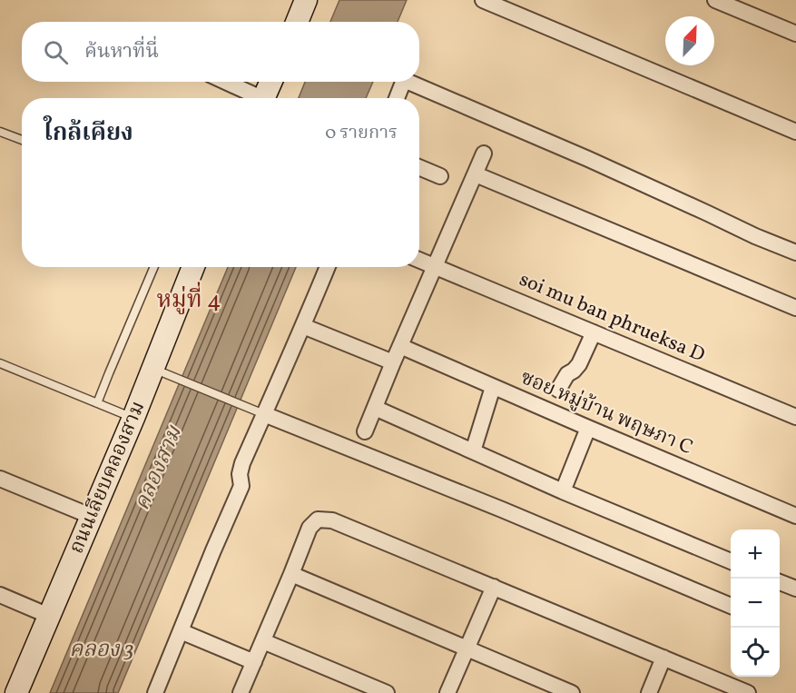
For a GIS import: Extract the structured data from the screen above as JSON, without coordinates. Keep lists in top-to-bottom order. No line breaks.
{"streets":{"main road":["ถนนเลียบคลองสาม"],"street":["soi mu ban phrueksa D","ซอย หมู่บ้าน พฤษภา C"]},"districts":["หมู่ที่ 4"],"water":["คลองสาม","คลอง 3"],"north":"top right","page":{"search":"ค้นหาที่นี่","heading":["ใกล้เคียง","0 รายการ"],"map_buttons":["+","−"]}}
